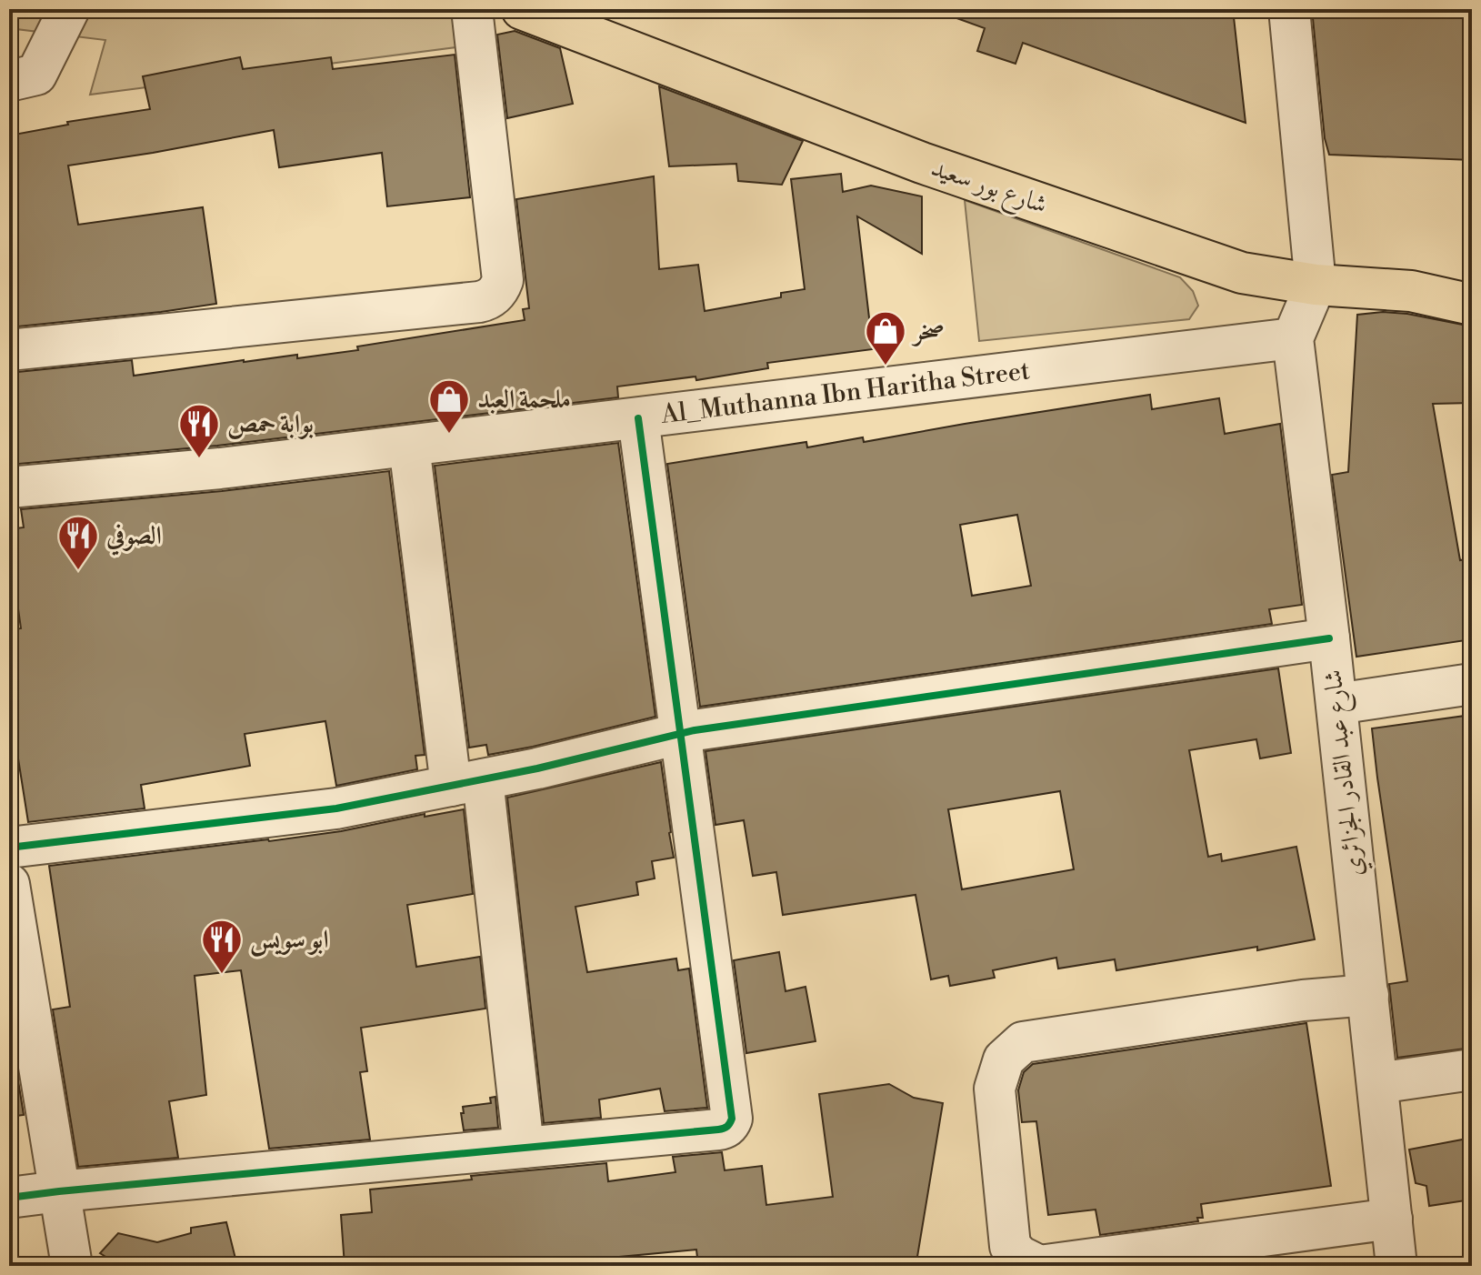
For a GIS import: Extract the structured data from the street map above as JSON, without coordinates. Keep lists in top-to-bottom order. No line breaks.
{"streets":{"main road":["شارع بور سعيد"],"street":["Al_Muthanna Ibn Haritha Street","شارع عبد القادر الجزائري"]},"crossings":[["شارع بور سعيد","شارع عبد القادر الجزائري"],["Al_Muthanna Ibn Haritha Street","شارع عبد القادر الجزائري"]],"places":{"shop":["صخر","ملحمة العبد"],"restaurant":["بوابة حمص","الصوفي","ابو سويس"]}}
